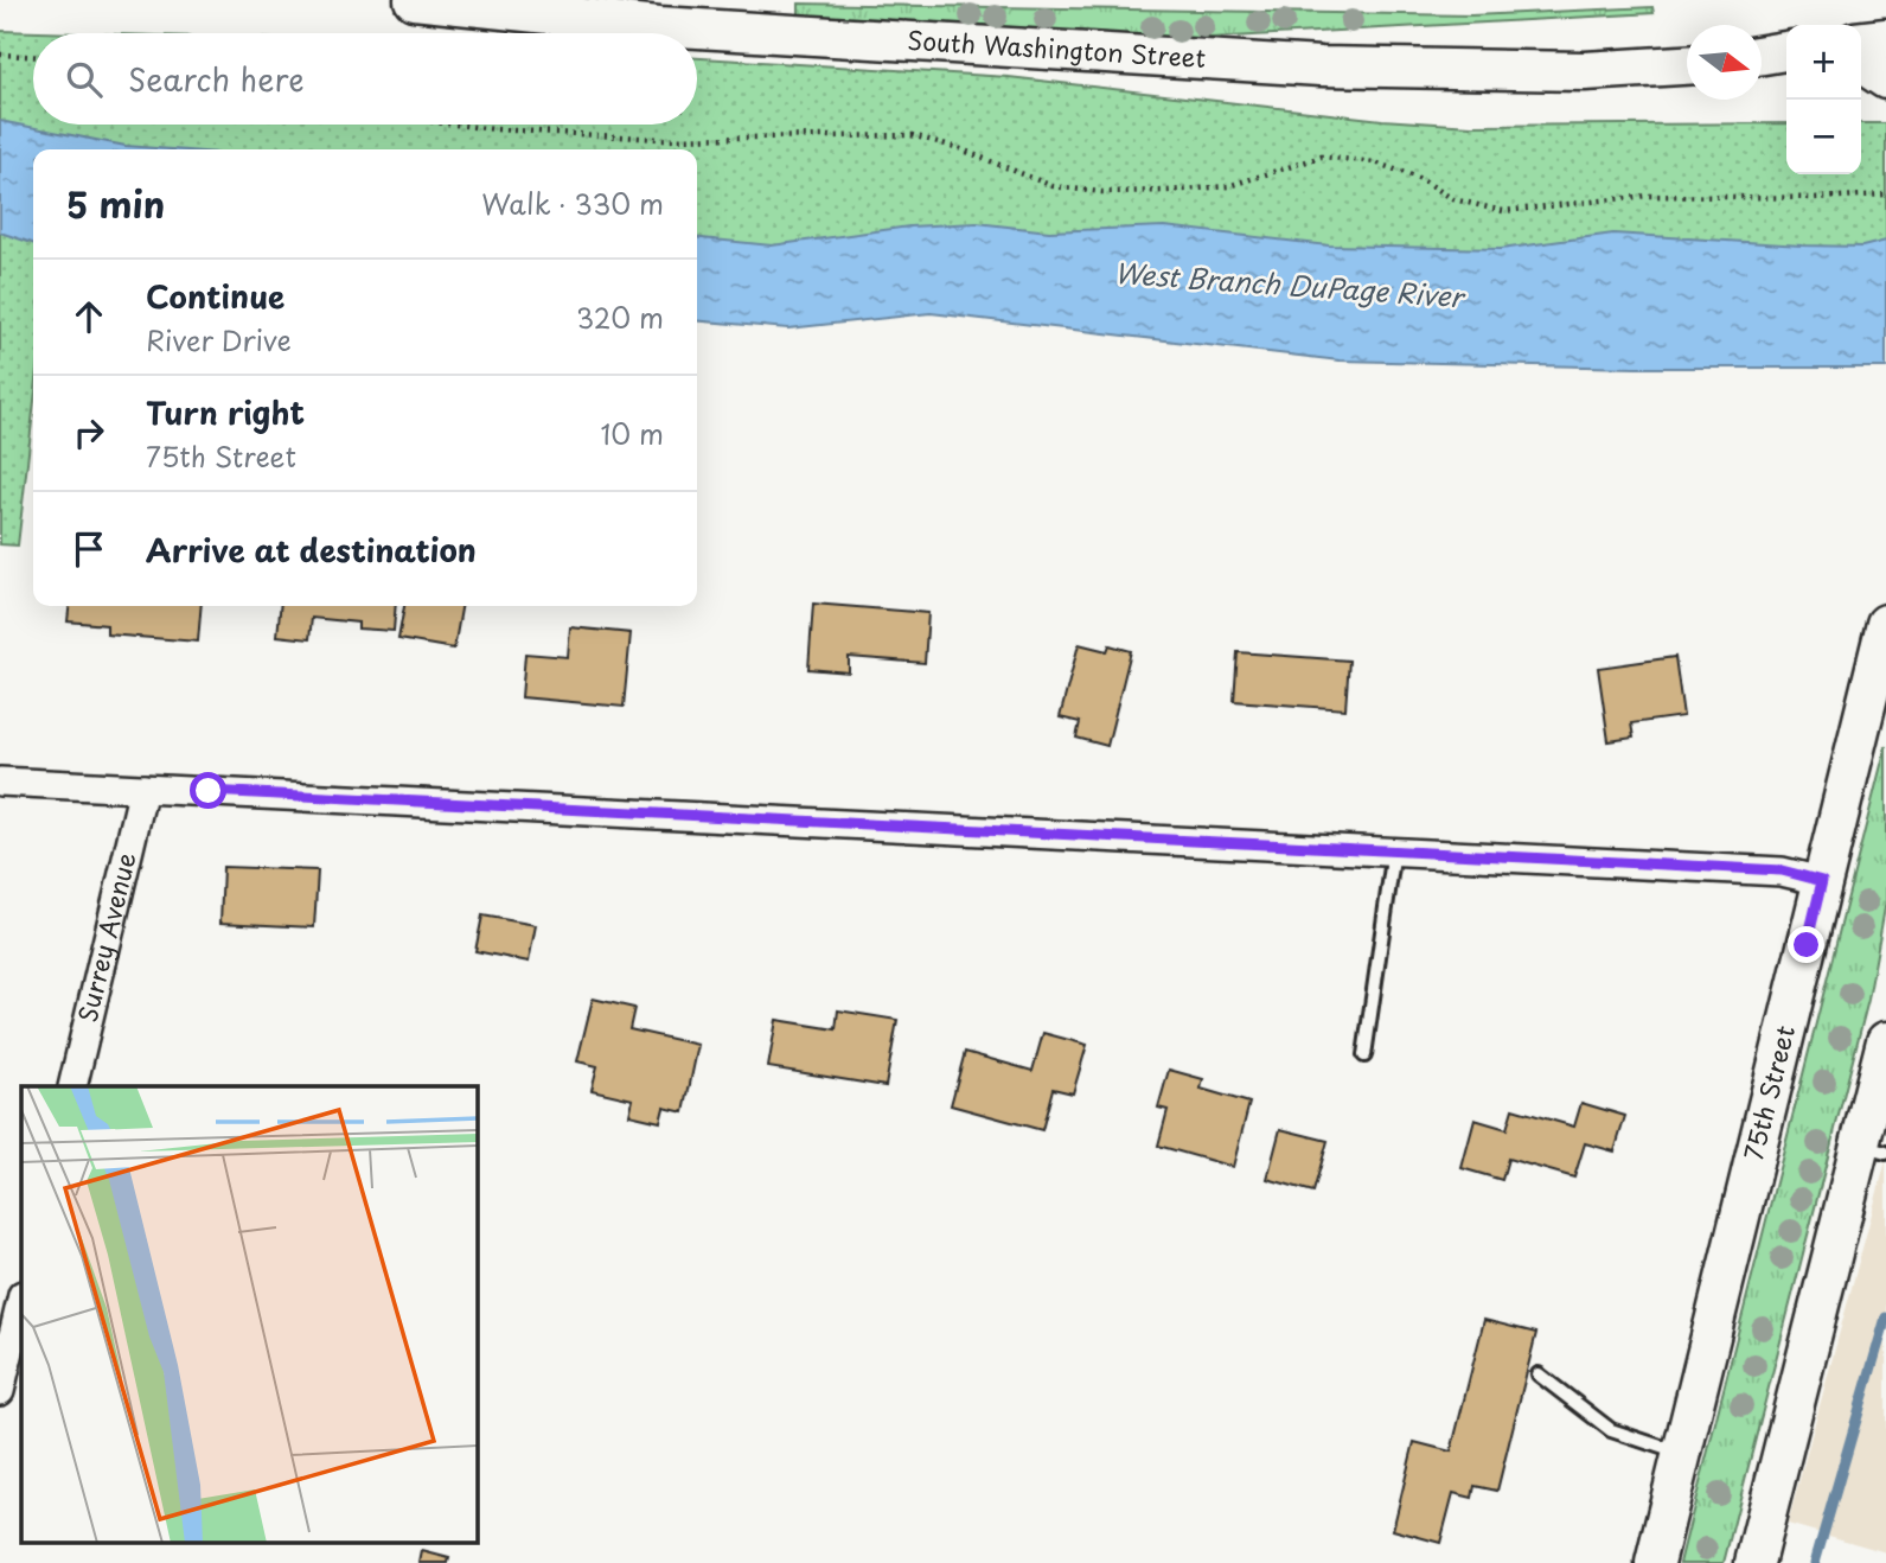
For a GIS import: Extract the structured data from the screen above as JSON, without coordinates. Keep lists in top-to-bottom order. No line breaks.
{"streets":{"main road":["South Washington Street","75th Street"],"street":["Surrey Avenue"]},"water":["West Branch DuPage River"],"north":"right","page":{"map_buttons":["+","−"],"search":"Search here","heading":["5 min","Walk · 330 m"],"list":[["Continue","River Drive","320 m"],["Turn right","75th Street","10 m"],"Arrive at destination"]}}
